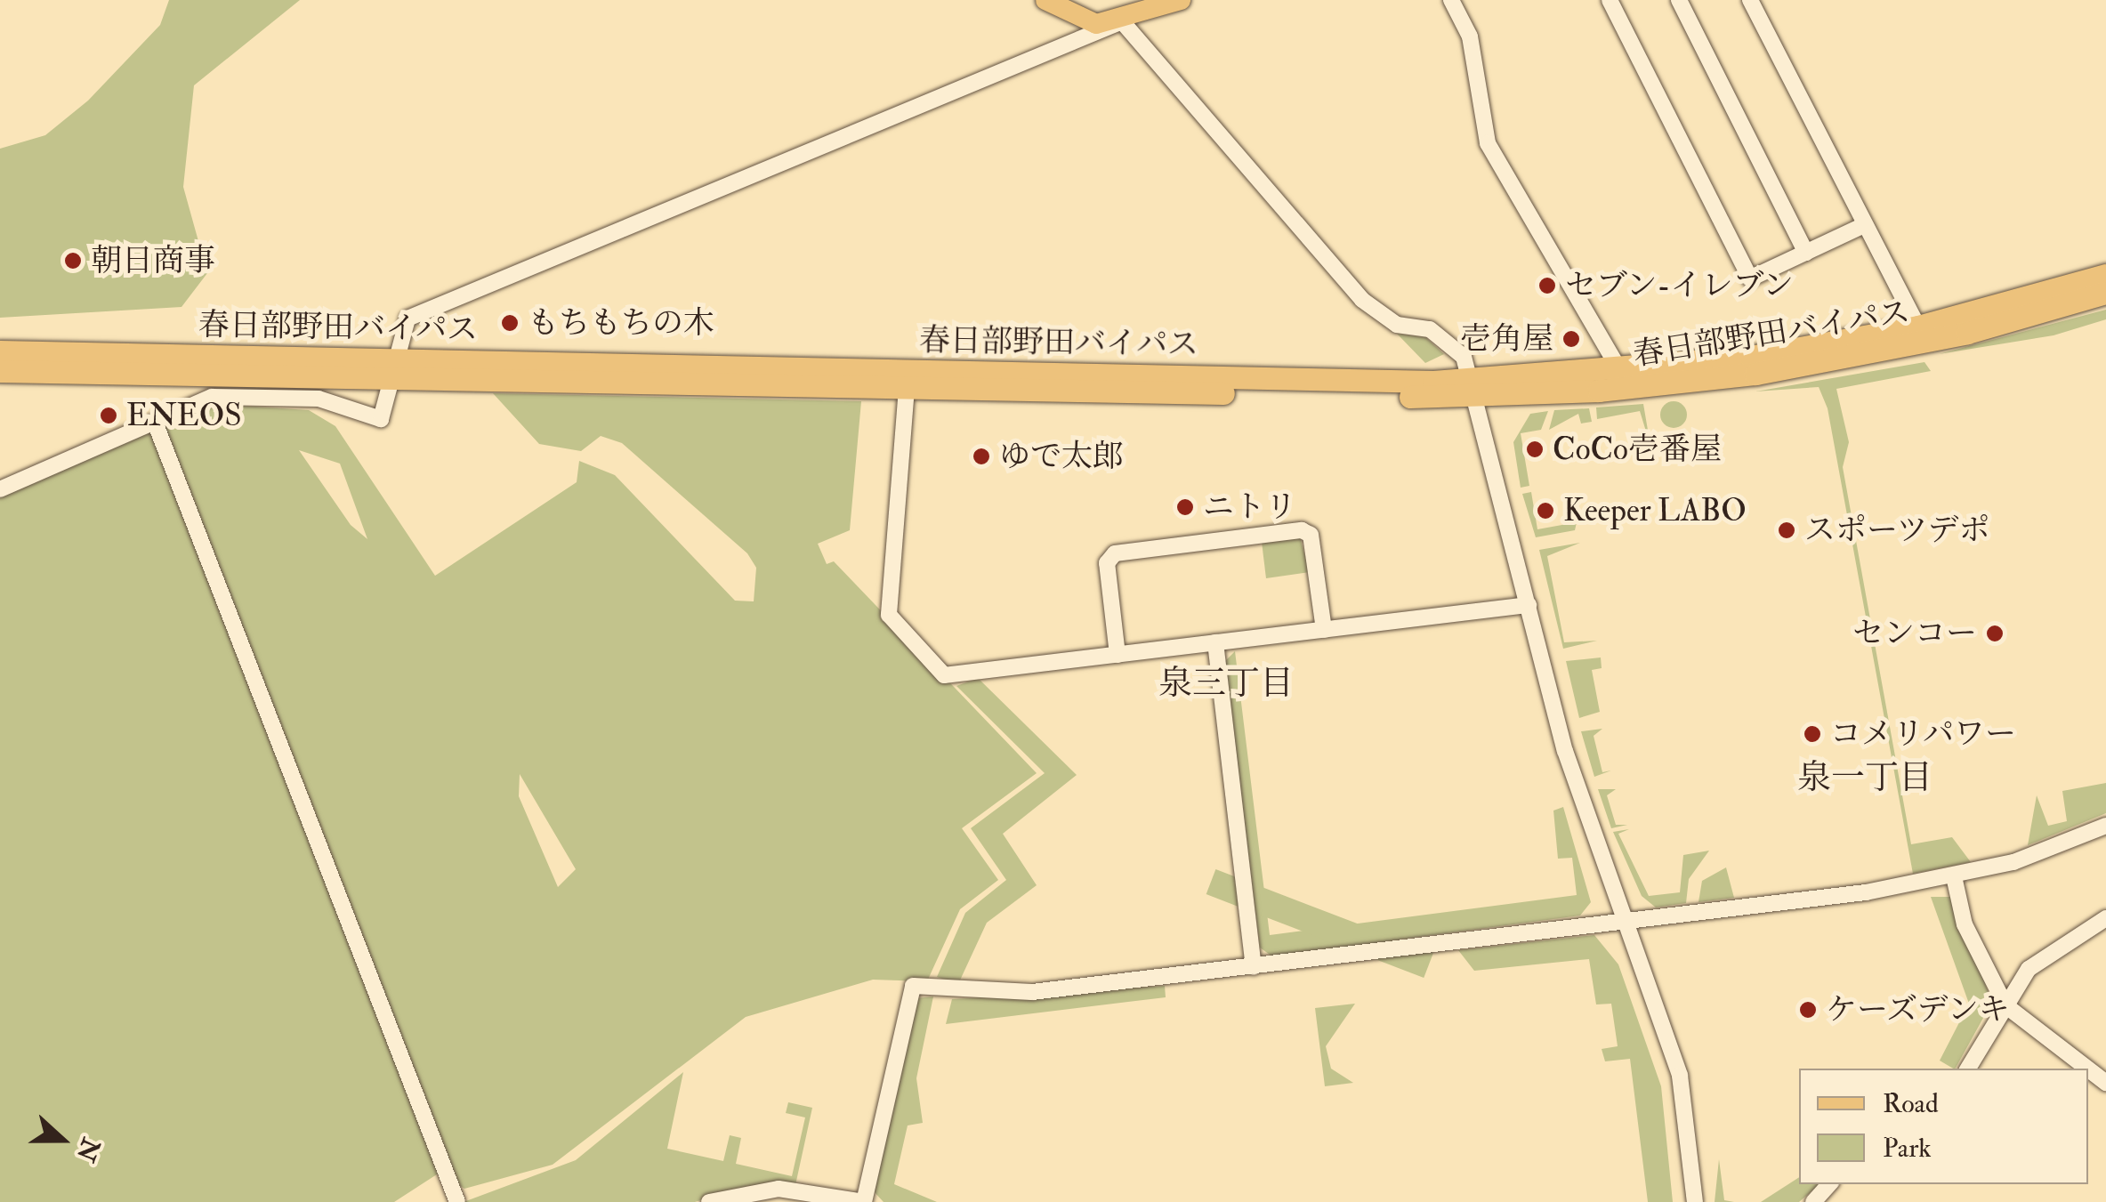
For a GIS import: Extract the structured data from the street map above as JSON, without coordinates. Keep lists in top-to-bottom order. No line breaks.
{"streets":{"highway":["春日部野田バイパス"]},"districts":["泉三丁目","泉一丁目"],"places":["朝日商事","セブン-イレブン","もちもちの木","壱角屋","ENEOS","CoCo壱番屋","ゆで太郎","ニトリ","Keeper LABO","スポーツデポ","センコー","コメリパワー","ケーズデンキ"],"legend":["Road","Park"],"north":"right"}
